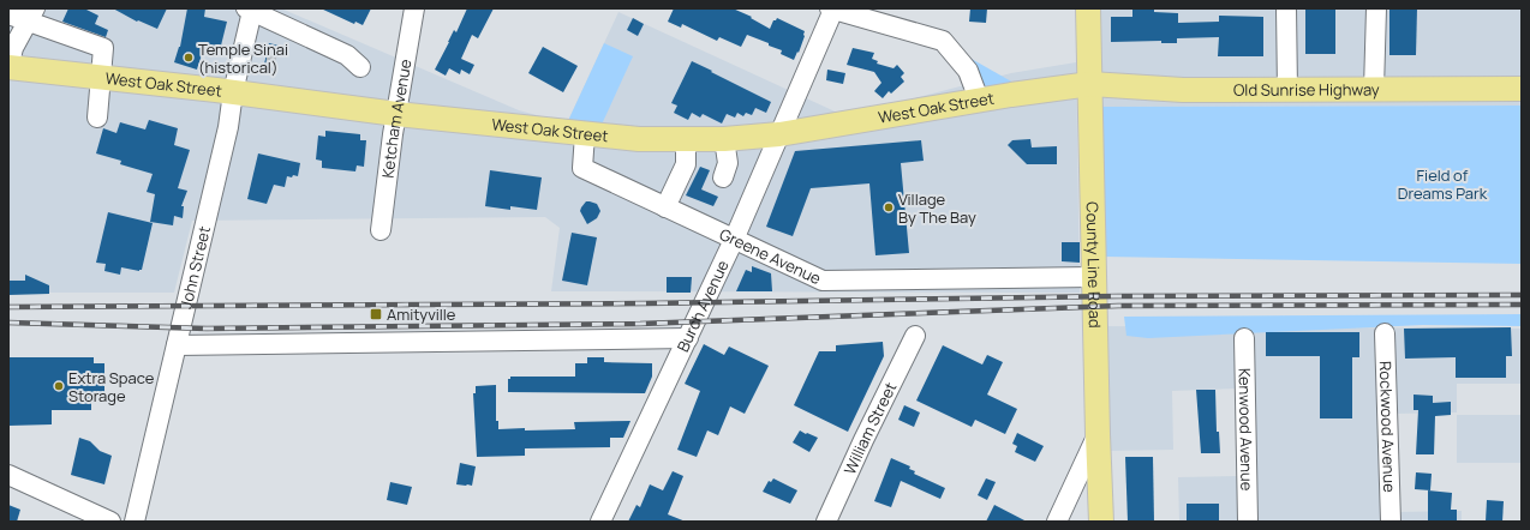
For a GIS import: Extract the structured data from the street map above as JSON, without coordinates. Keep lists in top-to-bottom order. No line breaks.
{"streets":{"main road":["West Oak Street","Old Sunrise Highway","County Line Road"],"street":["Ketcham Avenue","Greene Avenue","John Street","Burch Avenue","Rockwood Avenue","William Street","Kenwood Avenue"]},"crossings":[["West Oak Street","Old Sunrise Highway"],["West Oak Street","Ketcham Avenue"],["West Oak Street","Greene Avenue"],["West Oak Street","County Line Road"],["West Oak Street","John Street"],["West Oak Street","Burch Avenue"],["Old Sunrise Highway","County Line Road"],["Greene Avenue","County Line Road"],["Greene Avenue","Burch Avenue"]],"parks":["Field of Dreams Park"],"places":{"other":["Temple Sinai (historical)","Village By The Bay","Extra Space Storage"],"transit":["Amityville"]}}
